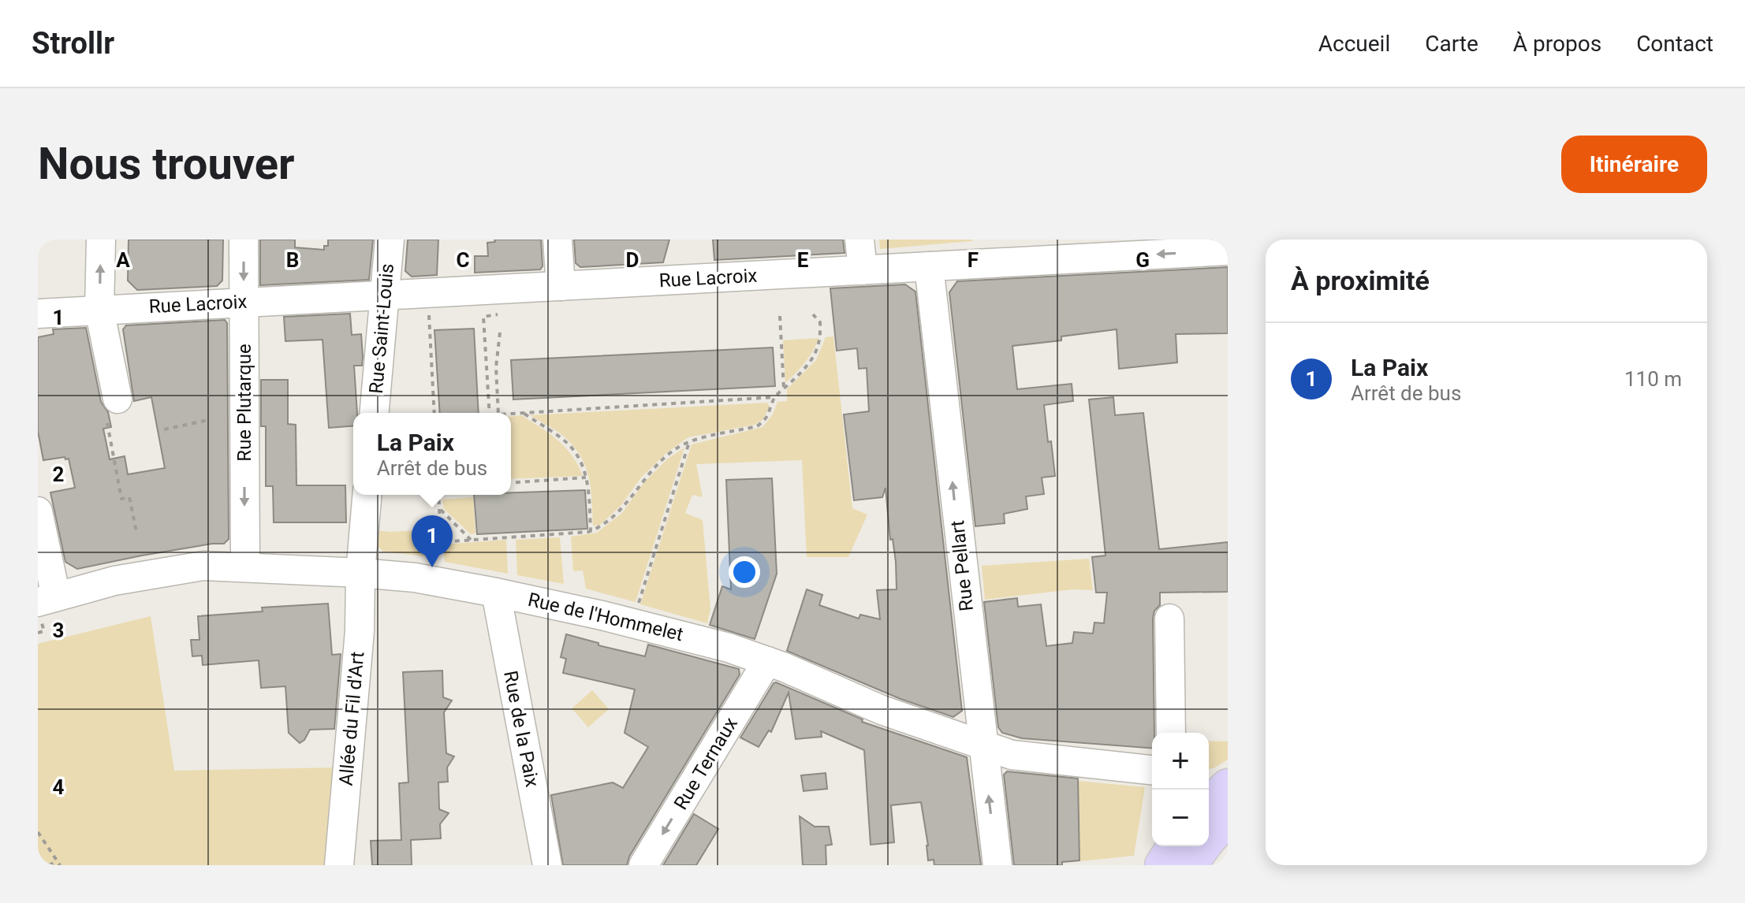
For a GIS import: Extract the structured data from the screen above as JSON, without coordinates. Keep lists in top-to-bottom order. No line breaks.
{"streets":{"street":["Rue Lacroix","Rue Saint-Louis","Rue Plutarque","Rue Pellart","Rue de l'Hommelet","Allée du Fil d'Art","Rue de la Paix","Rue Ternaux"]},"crossings":[["Rue Lacroix","Rue Saint-Louis"],["Rue Lacroix","Rue Plutarque"],["Rue Lacroix","Rue Pellart"],["Rue Plutarque","Rue de l'Hommelet"],["Rue Pellart","Rue de l'Hommelet"],["Rue de l'Hommelet","Allée du Fil d'Art"],["Rue de l'Hommelet","Rue de la Paix"],["Rue de l'Hommelet","Rue Ternaux"]],"one_way":["Rue Pellart","Rue Ternaux"],"page":{"header":"Strollr","nav":["Accueil","Carte","À propos","Contact"],"buttons":"Itinéraire","title":"Nous trouver","heading":"À proximité","list":[{"mark":"1","name":"La Paix","note":"Arrêt de bus","value":"110 m"}],"popup":["La Paix","Arrêt de bus"],"pins":"1","map_buttons":["+","−"]},"grid":{"columns":["A","B","C","D","E","F","G"],"rows":["1","2","3","4"]}}
